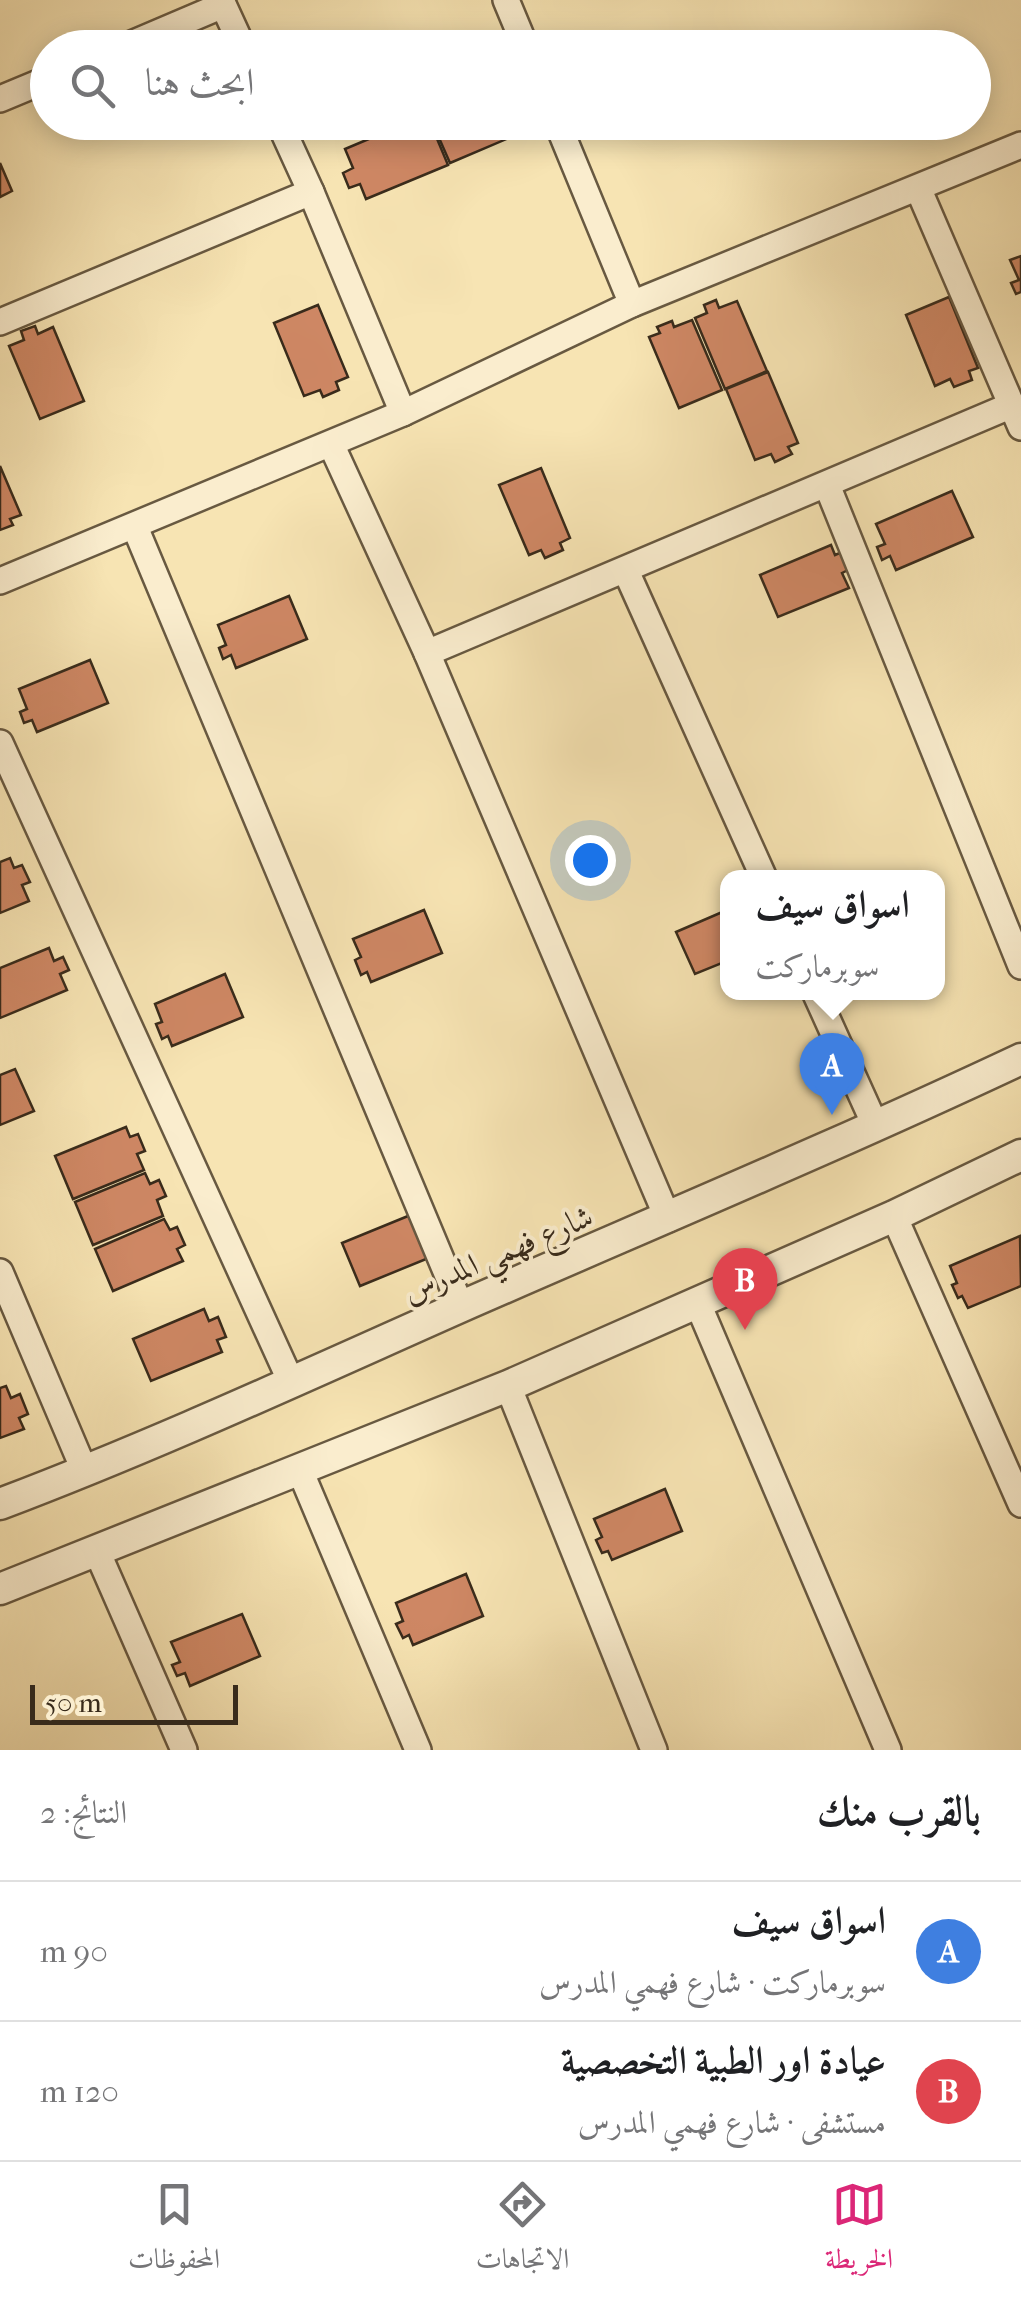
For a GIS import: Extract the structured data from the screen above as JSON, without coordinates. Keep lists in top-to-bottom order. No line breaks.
{"streets":{"street":["شارع فهمي المدرس"]},"scale_bar":"50 m","page":{"search":"ابحث هنا","popup":["اسواق سيف","سوبرماركت"],"pins":["A","B"],"scale":"50 m","heading":["بالقرب منك","النتائج: 2"],"list":[{"mark":"A","name":"اسواق سيف","note":"سوبرماركت · شارع فهمي المدرس","value":"90 m"},{"mark":"B","name":"عيادة اور الطبية التخصصية","note":"مستشفى · شارع فهمي المدرس","value":"120 m"}],"nav":["الخريطة","الاتجاهات","المحفوظات"]}}
